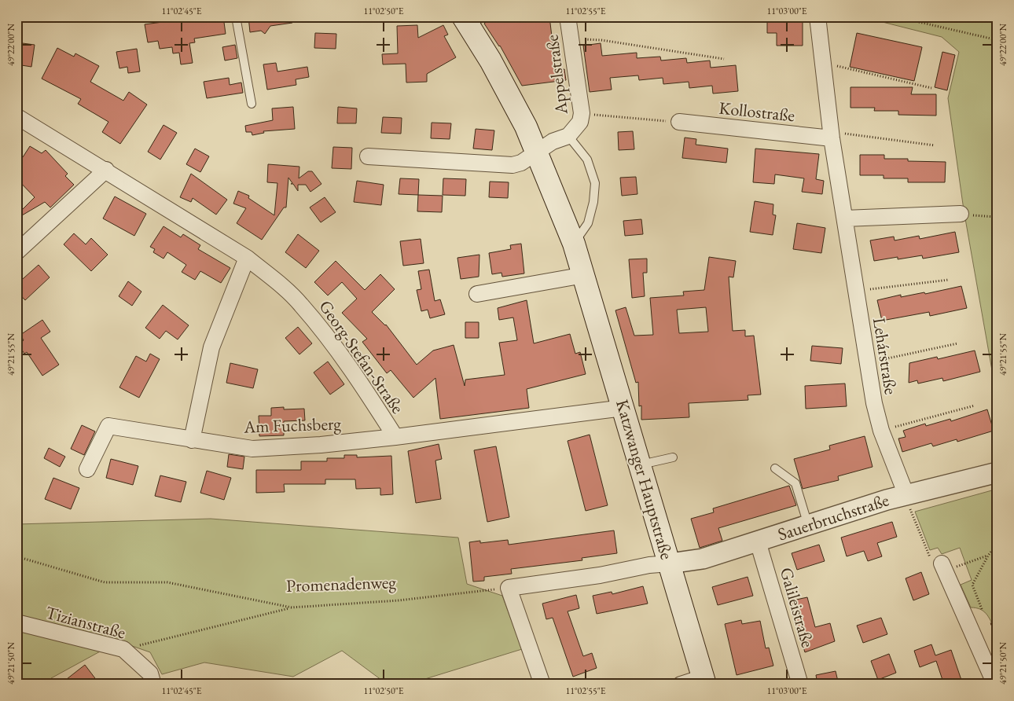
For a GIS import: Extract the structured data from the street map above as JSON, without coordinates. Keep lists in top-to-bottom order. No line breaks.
{"streets":{"main road":["Katzwanger Hauptstraße"],"street":["Appelstraße","Kollostraße","Lehárstraße","Georg-Stefan-Straße","Am Fuchsberg","Sauerbruchstraße","Galileistraße","Tizianstraße"],"path":["Promenadenweg"]},"crossings":[["Appelstraße","Katzwanger Hauptstraße"],["Kollostraße","Lehárstraße"],["Lehárstraße","Sauerbruchstraße"],["Georg-Stefan-Straße","Am Fuchsberg"],["Georg-Stefan-Straße","Katzwanger Hauptstraße"],["Katzwanger Hauptstraße","Sauerbruchstraße"],["Sauerbruchstraße","Galileistraße"]],"coordinates":["11°02'45\"E","11°02'50\"E","11°02'55\"E","11°03'00\"E","49°22'00\"N","49°21'55\"N","49°21'50\"N"]}
